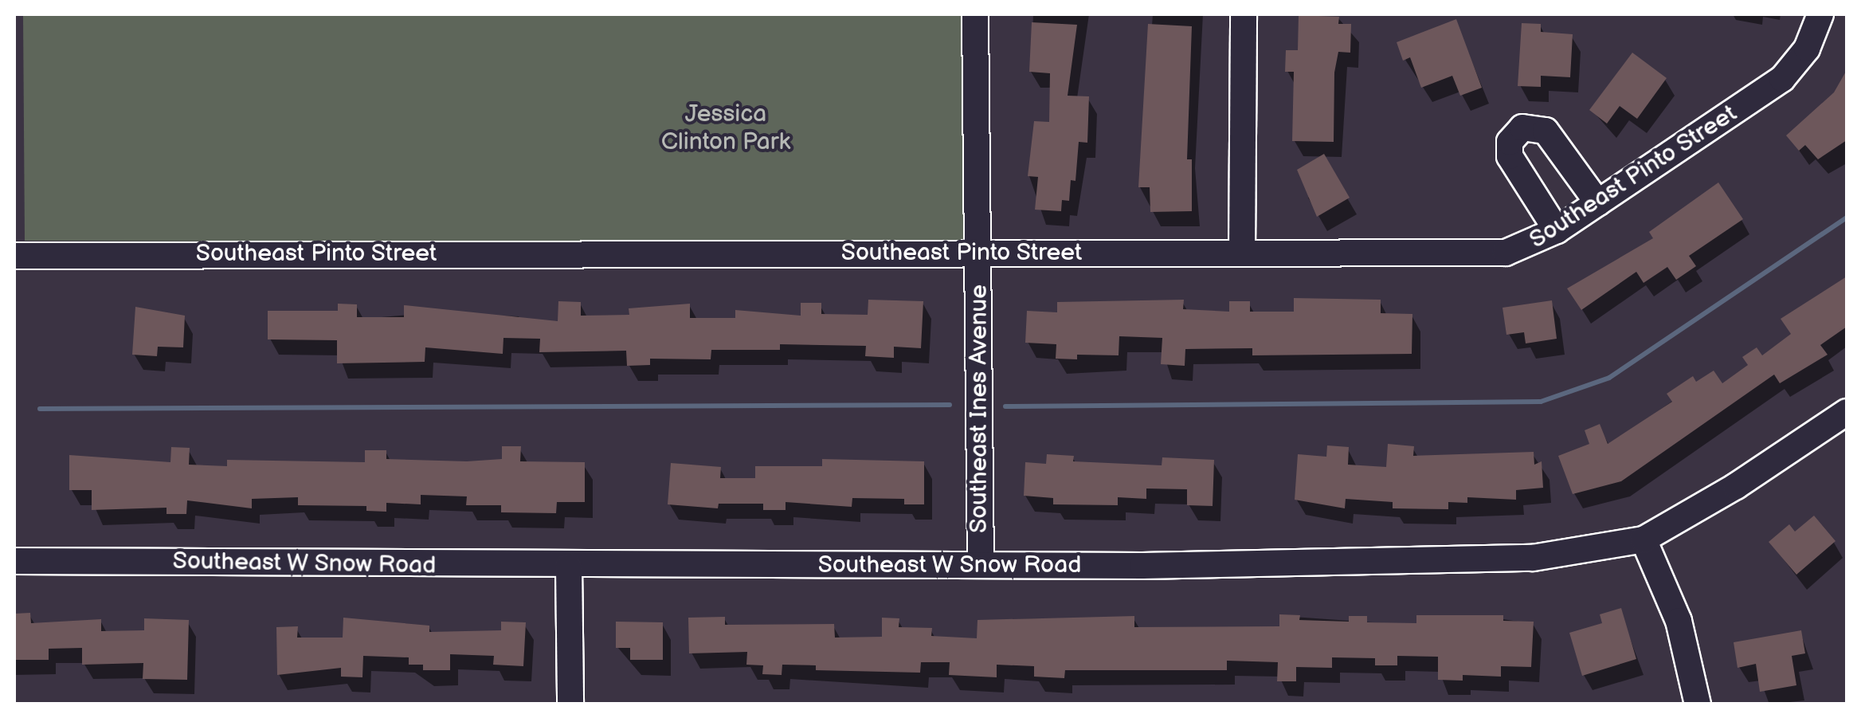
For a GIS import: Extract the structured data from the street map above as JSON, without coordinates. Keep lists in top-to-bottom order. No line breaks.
{"streets":{"street":["Southeast Pinto Street","Southeast Ines Avenue","Southeast W Snow Road"]},"crossings":[["Southeast Pinto Street","Southeast Ines Avenue"],["Southeast Ines Avenue","Southeast W Snow Road"]],"parks":["Jessica Clinton Park"]}
